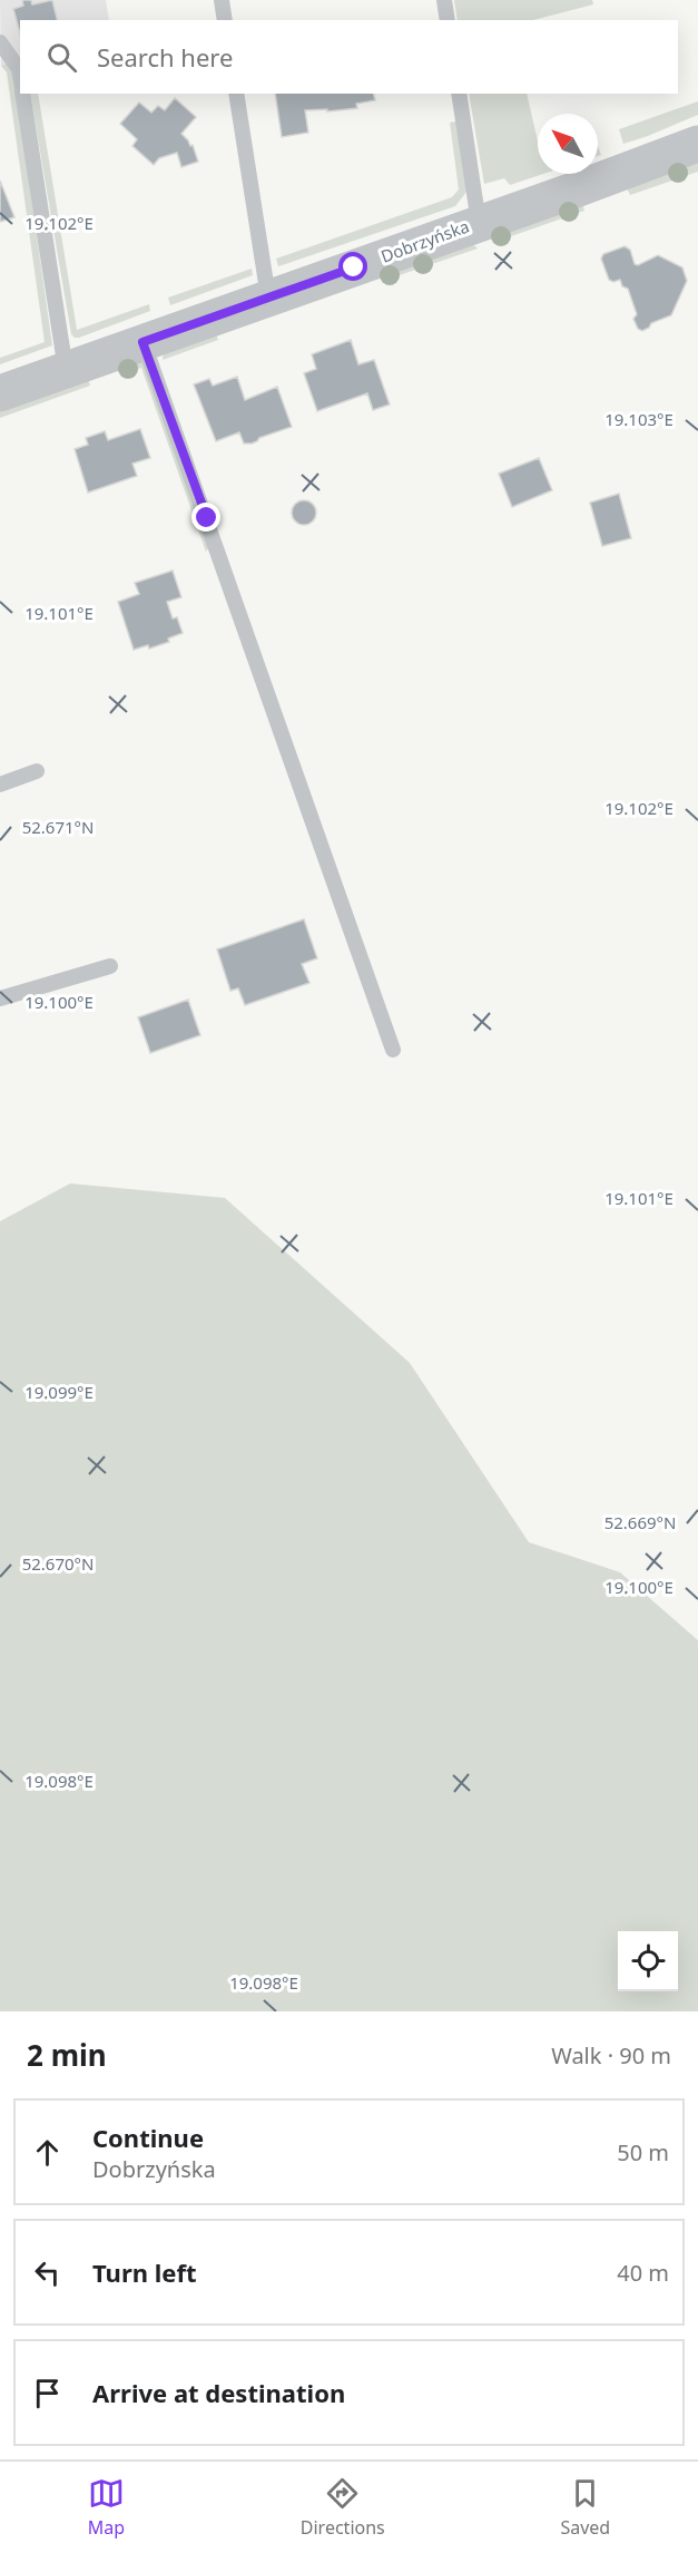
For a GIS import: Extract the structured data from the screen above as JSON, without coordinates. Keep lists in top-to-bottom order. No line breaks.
{"streets":{"street":["Dobrzyńska"]},"north":"top left","page":{"search":"Search here","heading":["2 min","Walk · 90 m"],"list":[["Continue","Dobrzyńska","50 m"],["Turn left","40 m"],"Arrive at destination"],"nav":["Map","Directions","Saved"]},"coordinates":["19.102°E","19.103°E","19.101°E","52.671°N","19.100°E","19.099°E","52.669°N","52.670°N","19.098°E"]}
